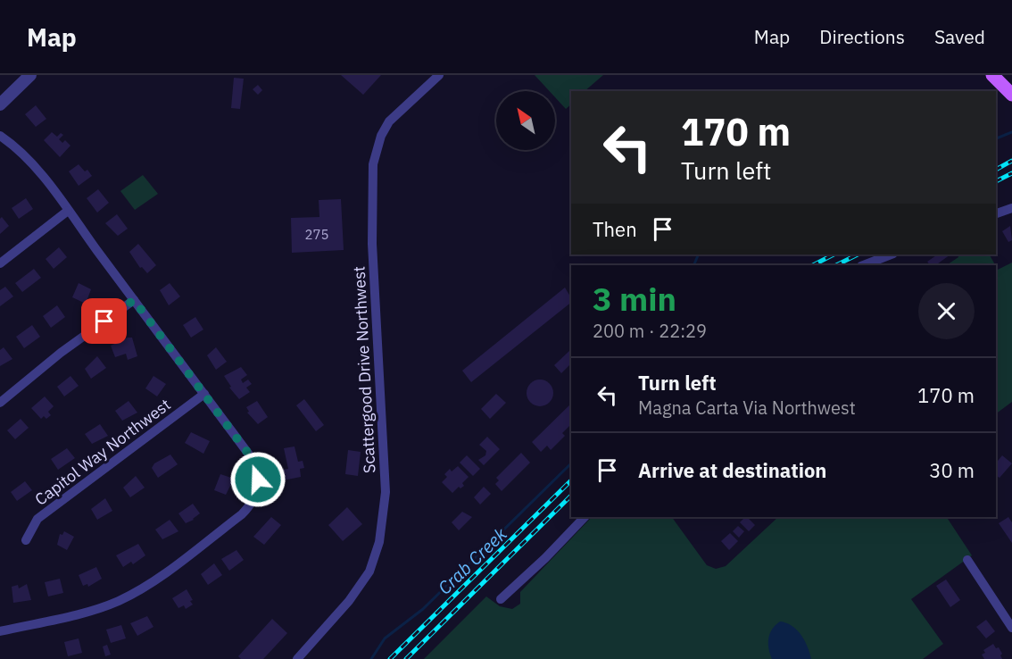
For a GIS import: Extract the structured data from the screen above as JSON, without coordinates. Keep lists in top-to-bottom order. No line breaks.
{"streets":{"street":["Scattergood Drive Northwest","Capitol Way Northwest"]},"water":["Crab Creek"],"house_numbers":["275"],"north":"top left","page":{"header":"Map","nav":["Map","Directions","Saved"],"turn":["170 m","Turn left"],"then":"Then","heading":["3 min","200 m · 22:29"],"list":[{"name":"Turn left","note":"Magna Carta Via Northwest","value":"170 m"},{"name":"Arrive at destination","value":"30 m"}]}}
